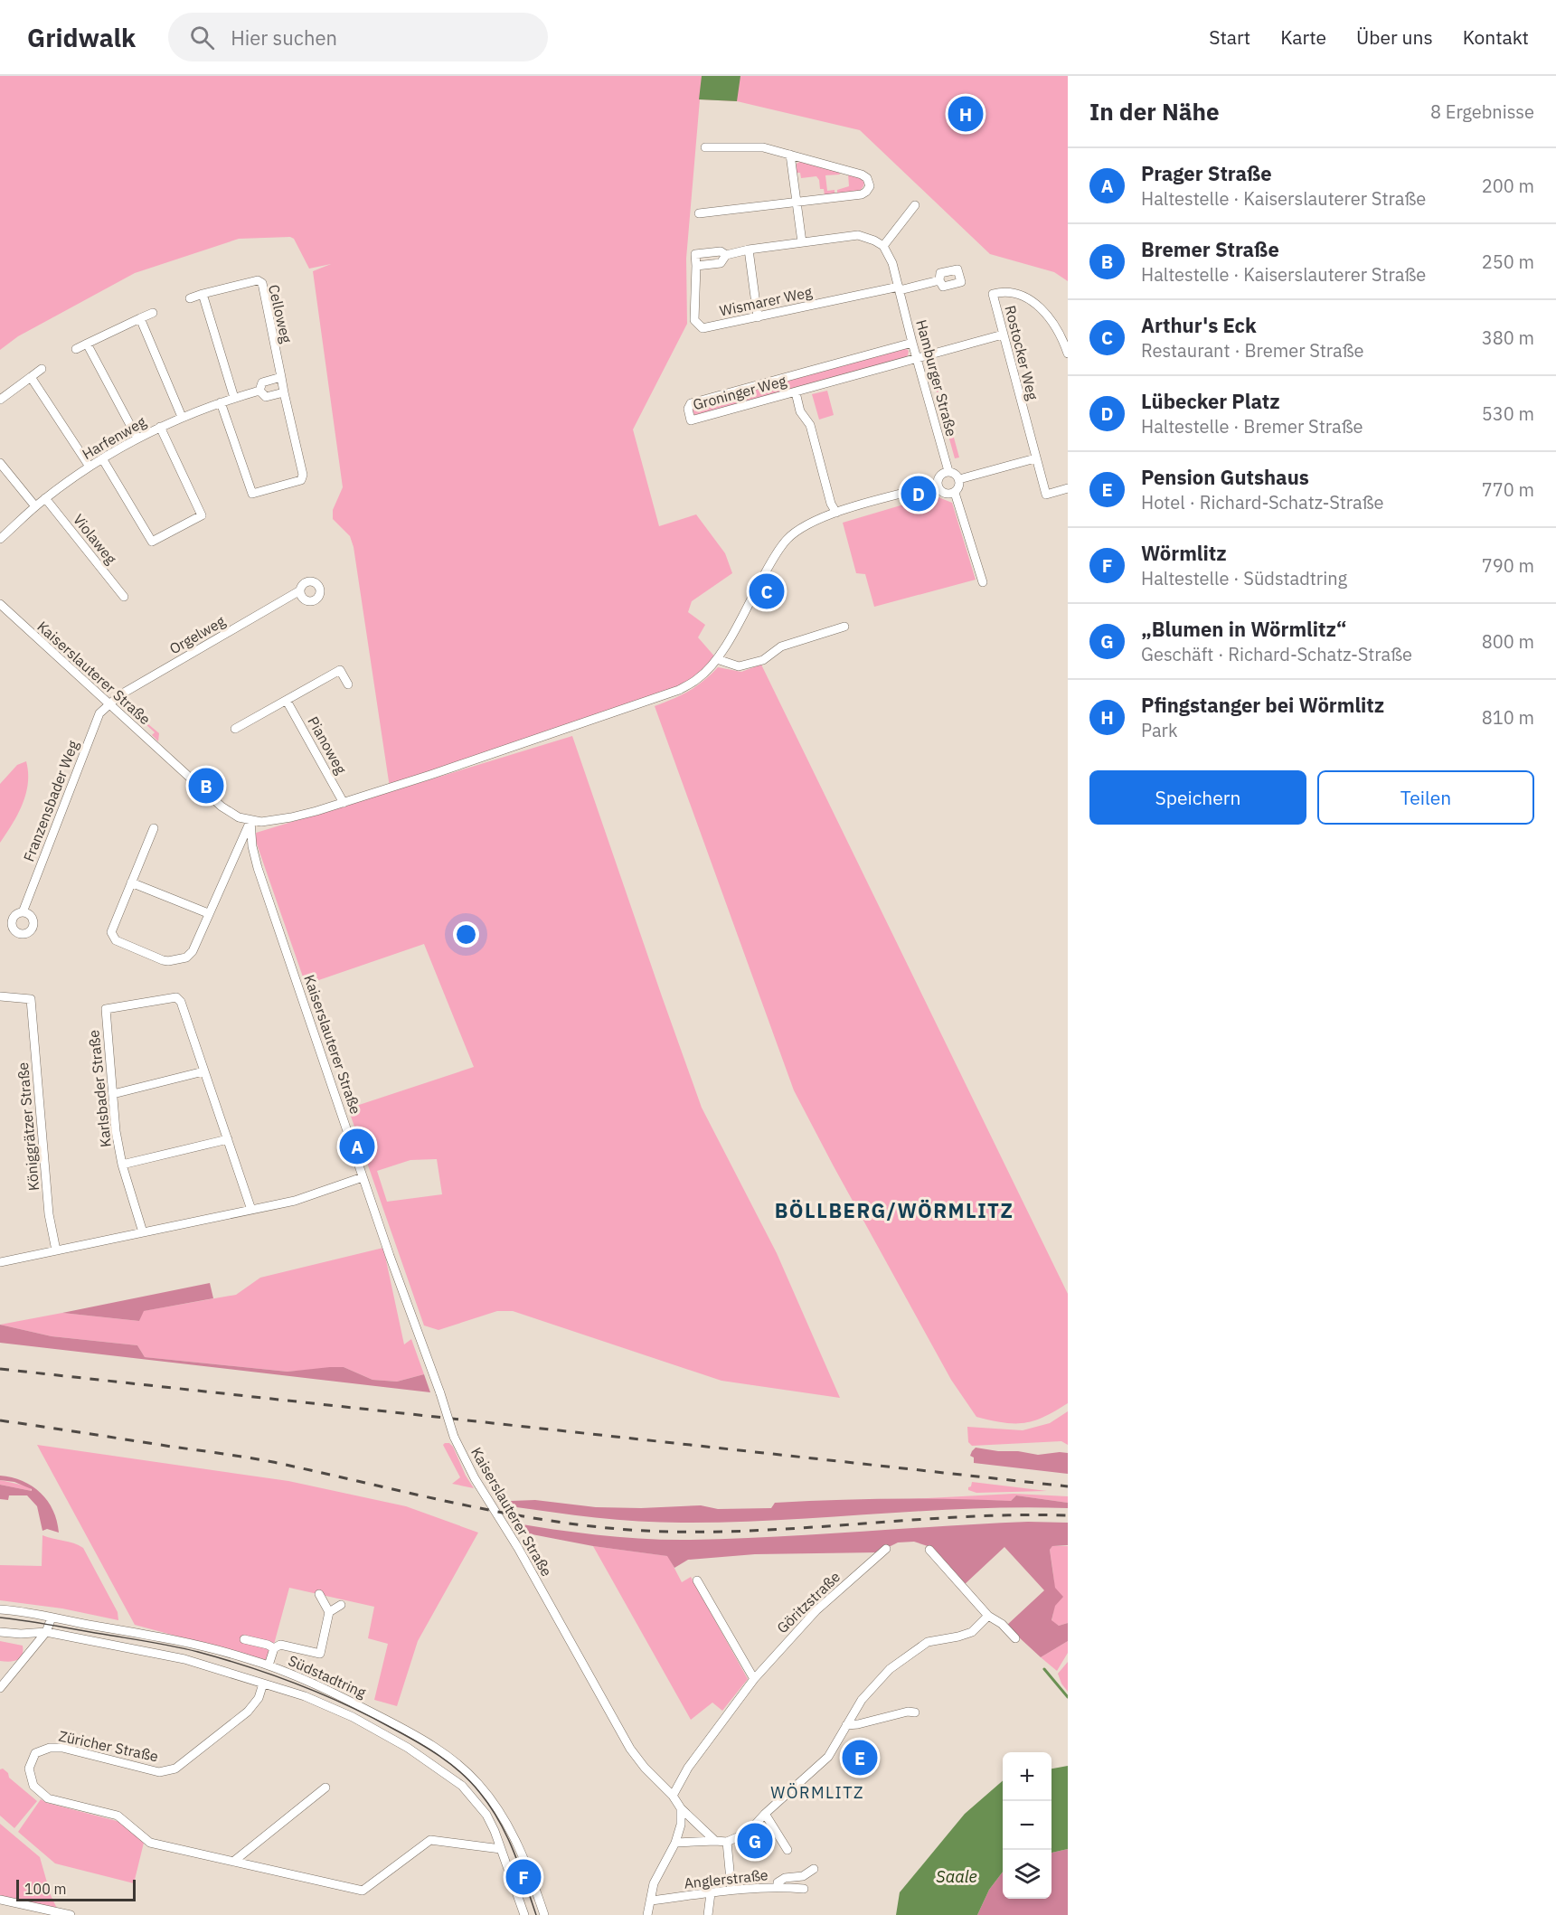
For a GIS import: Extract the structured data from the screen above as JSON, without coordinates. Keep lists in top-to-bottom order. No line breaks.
{"streets":{"street":["Wismarer Weg","Celloweg","Rostocker Weg","Hamburger Straße","Groninger Weg","Harfenweg","Violaweg","Orgelweg","Kaiserslauterer Straße","Pianoweg","Franzensbader Weg","Karlsbader Straße","Königgrätzer Straße","Göritzstraße","Südstadtring","Züricher Straße","Anglerstraße"]},"crossings":[["Wismarer Weg","Hamburger Straße"],["Celloweg","Harfenweg"],["Rostocker Weg","Groninger Weg"],["Hamburger Straße","Groninger Weg"],["Harfenweg","Violaweg"],["Orgelweg","Kaiserslauterer Straße"],["Orgelweg","Franzensbader Weg"],["Kaiserslauterer Straße","Franzensbader Weg"],["Kaiserslauterer Straße","Göritzstraße"],["Südstadtring","Züricher Straße"]],"districts":["BÖLLBERG/WÖRMLITZ","WÖRMLITZ"],"water":["Saale"],"scale_bar":"100 m","page":{"header":"Gridwalk","search":"Hier suchen","nav":["Start","Karte","Über uns","Kontakt"],"heading":["In der Nähe","8 Ergebnisse"],"pins":["H","D","C","B","A","E","G","F"],"list":[{"mark":"A","name":"Prager Straße","note":"Haltestelle · Kaiserslauterer Straße","value":"200 m"},{"mark":"B","name":"Bremer Straße","note":"Haltestelle · Kaiserslauterer Straße","value":"250 m"},{"mark":"C","name":"Arthur's Eck","note":"Restaurant · Bremer Straße","value":"380 m"},{"mark":"D","name":"Lübecker Platz","note":"Haltestelle · Bremer Straße","value":"530 m"},{"mark":"E","name":"Pension Gutshaus","note":"Hotel · Richard-Schatz-Straße","value":"770 m"},{"mark":"F","name":"Wörmlitz","note":"Haltestelle · Südstadtring","value":"790 m"},{"mark":"G","name":"„Blumen in Wörmlitz“","note":"Geschäft · Richard-Schatz-Straße","value":"800 m"},{"mark":"H","name":"Pfingstanger bei Wörmlitz","note":"Park","value":"810 m"}],"buttons":["Speichern","Teilen"],"map_buttons":["+","−"],"scale":"100 m"}}
